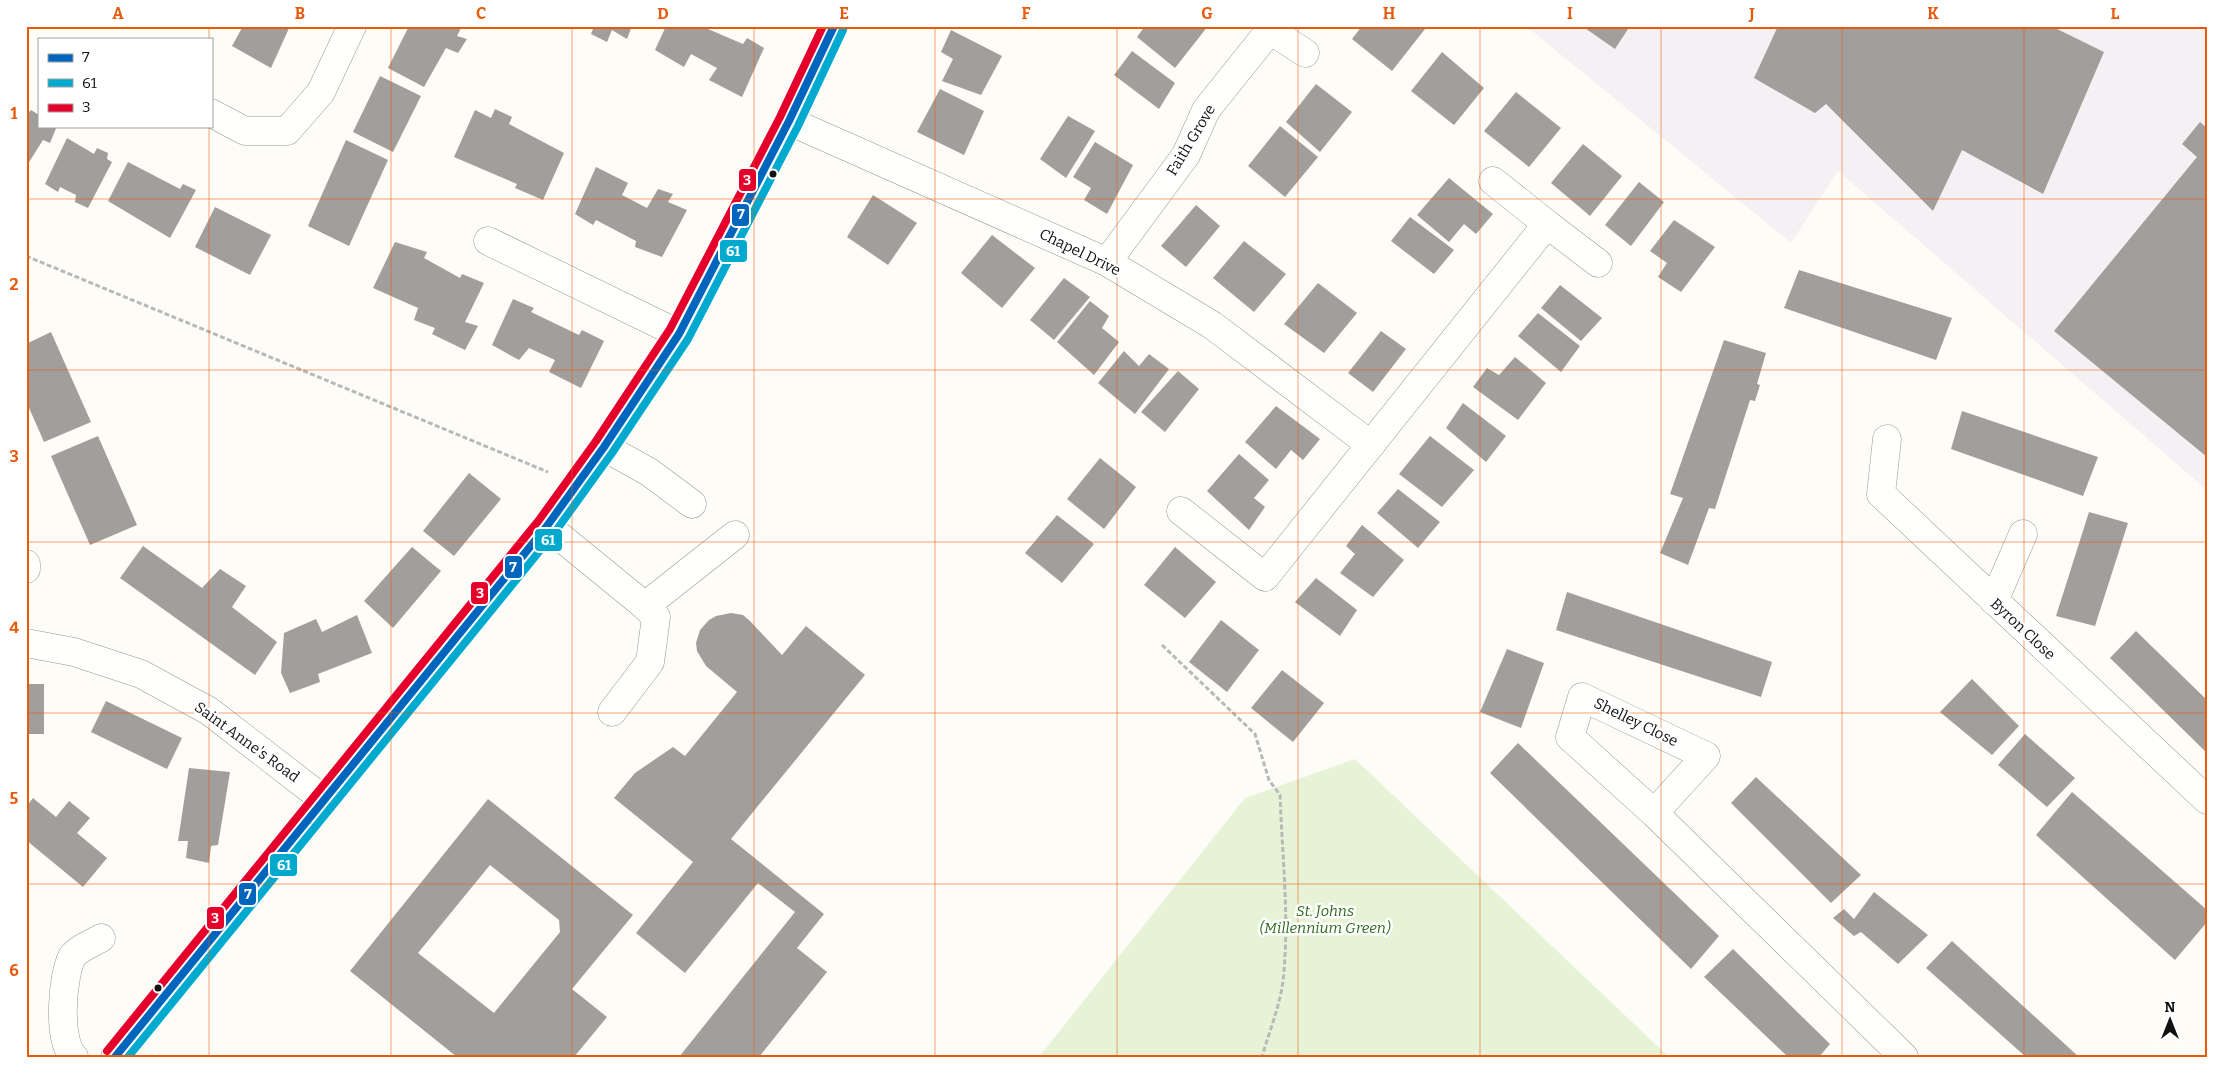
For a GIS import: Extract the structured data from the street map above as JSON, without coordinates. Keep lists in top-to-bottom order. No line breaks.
{"streets":{"street":["Faith Grove","Chapel Drive","Byron Close","Shelley Close","Saint Anne's Road"]},"crossings":[["Faith Grove","Chapel Drive"]],"parks":["St. Johns (Millennium Green)"],"lines":["transit line 7","transit line 3","transit line 61"],"legend":["7","61","3"],"north":"top","grid":{"columns":["A","B","C","D","E","F","G","H","I","J","K","L"],"rows":["1","2","3","4","5","6"]}}
